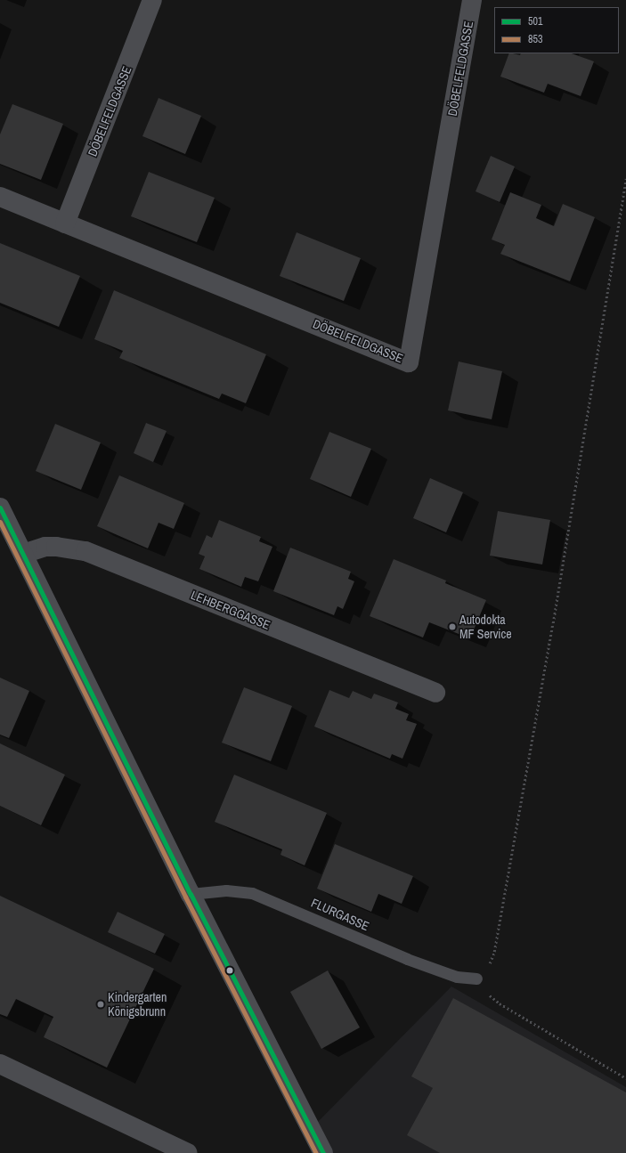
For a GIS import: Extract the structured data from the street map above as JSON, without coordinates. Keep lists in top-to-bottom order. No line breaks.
{"streets":{"street":["DÖBELFELDGASSE","LEHBERGGASSE"],"lane":["FLURGASSE"]},"places":["Autodokta MF Service","Kindergarten Königsbrunn"],"lines":["transit line 501","transit line 853"],"legend":["501","853"]}
